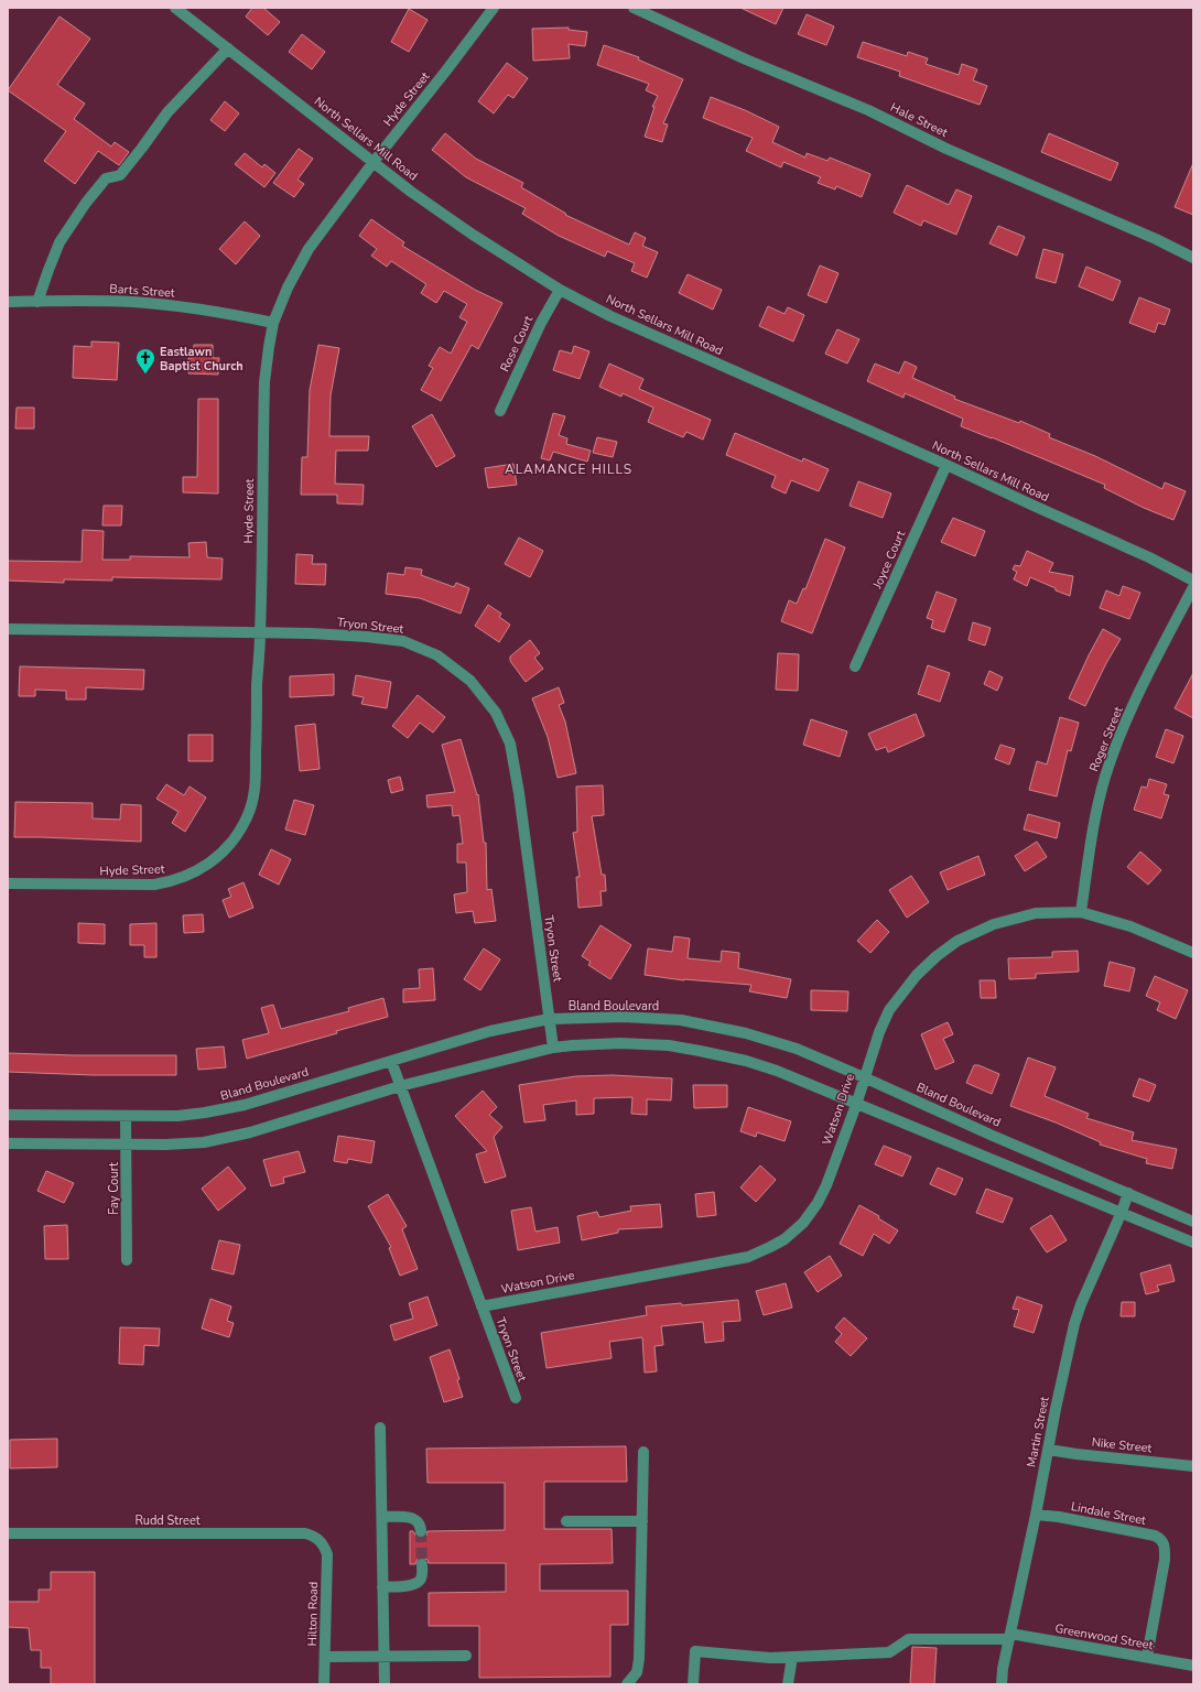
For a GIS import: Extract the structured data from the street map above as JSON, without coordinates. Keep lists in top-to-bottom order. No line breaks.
{"streets":{"street":["Hyde Street","Hale Street","North Sellars Mill Road","Barts Street","Rose Court","Joyce Court","Tryon Street","Roger Street","Bland Boulevard","Watson Drive","Fay Court","Martin Street","Nike Street","Lindale Street","Rudd Street","Hilton Road","Greenwood Street"]},"crossings":[["Hyde Street","North Sellars Mill Road"],["Hyde Street","Barts Street"],["Hyde Street","Tryon Street"],["North Sellars Mill Road","Rose Court"],["North Sellars Mill Road","Joyce Court"],["Tryon Street","Bland Boulevard"],["Tryon Street","Watson Drive"],["Roger Street","Watson Drive"],["Bland Boulevard","Watson Drive"],["Bland Boulevard","Fay Court"],["Bland Boulevard","Martin Street"],["Martin Street","Nike Street"],["Martin Street","Lindale Street"],["Martin Street","Greenwood Street"],["Lindale Street","Greenwood Street"],["Rudd Street","Hilton Road"]],"districts":["ALAMANCE HILLS"],"places":{"church":["Eastlawn Baptist Church"]}}
